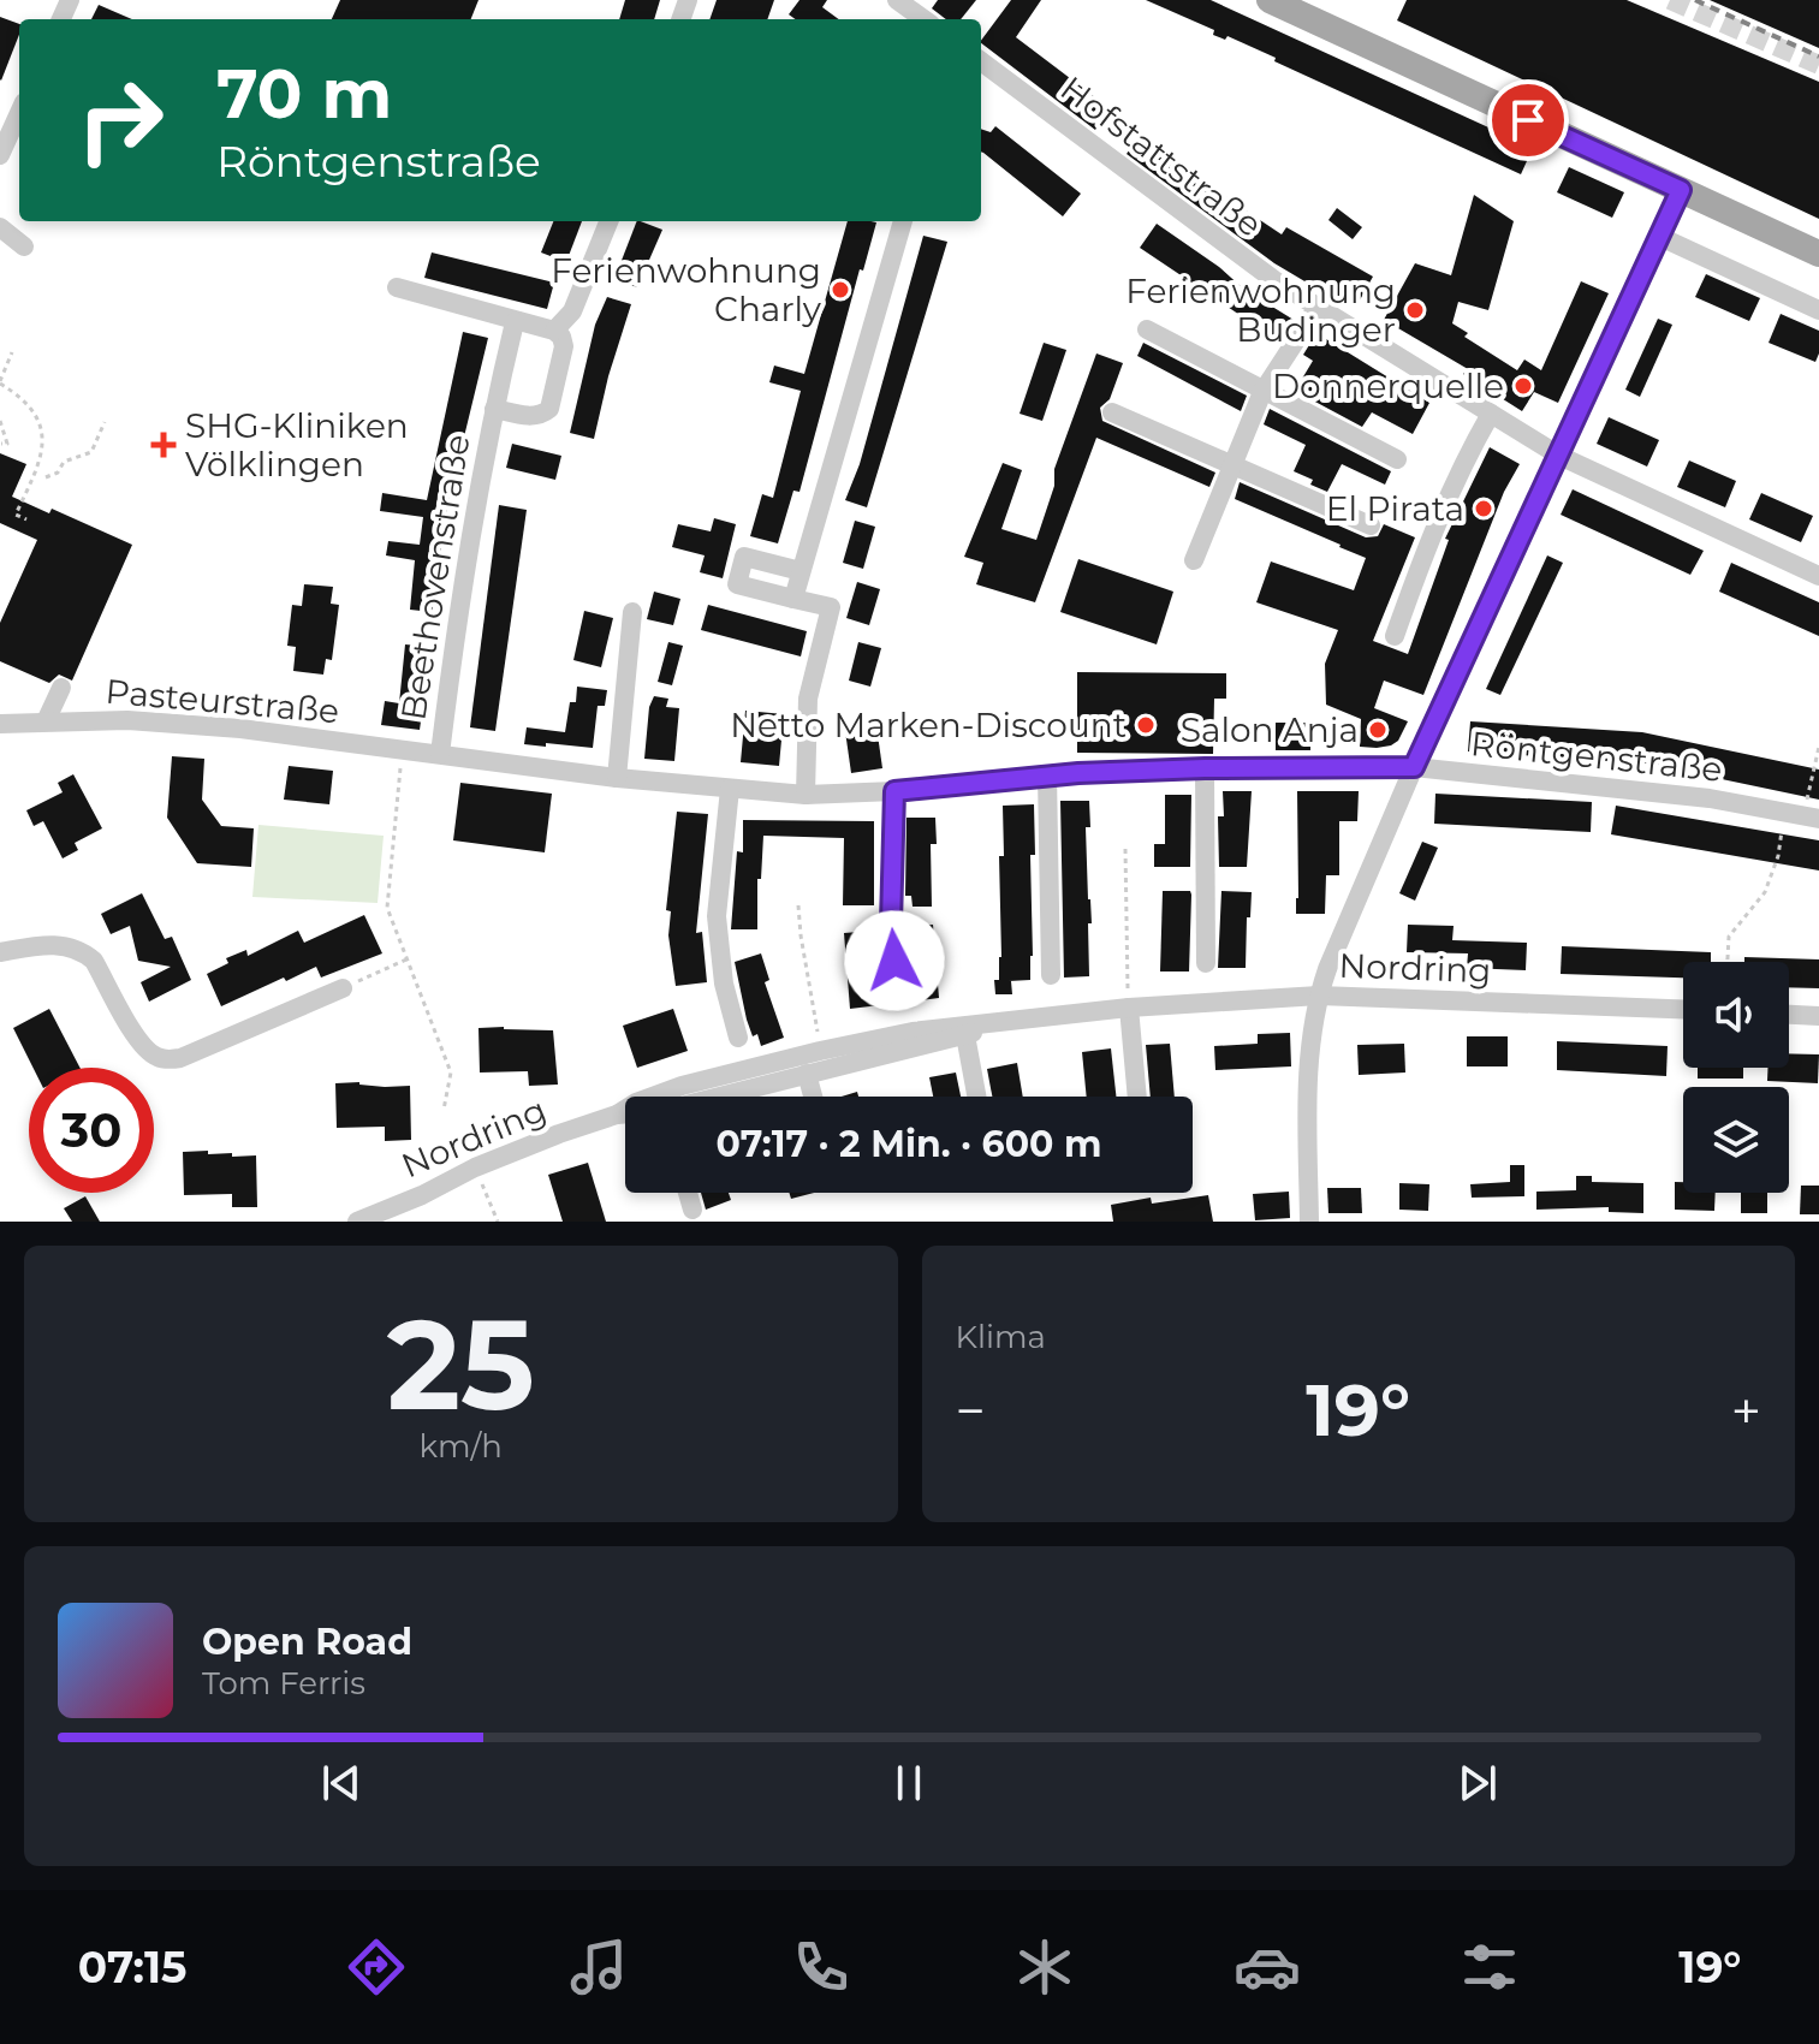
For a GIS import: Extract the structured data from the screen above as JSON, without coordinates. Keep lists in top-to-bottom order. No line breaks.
{"streets":{"street":["Hofstattstraße","Beethovenstraße","Pasteurstraße","Röntgenstraße","Nordring"]},"crossings":[["Beethovenstraße","Pasteurstraße"],["Beethovenstraße","Röntgenstraße"],["Pasteurstraße","Röntgenstraße"]],"places":{"other":["Ferienwohnung Charly","Ferienwohnung Budinger","Donnerquelle","El Pirata","Netto Marken-Discount","Salon Anja"],"health":["SHG-Kliniken Völklingen"]},"page":{"turn":["70 m","Röntgenstraße"],"limit":"30","trip":"07:17 · 2 Min. · 600 m","tile":[["25","km/h"],"Klima"],"heat":["−","19°","+"],"song":["Open Road","Tom Ferris"],"tabs":["07:15","19°"]}}
